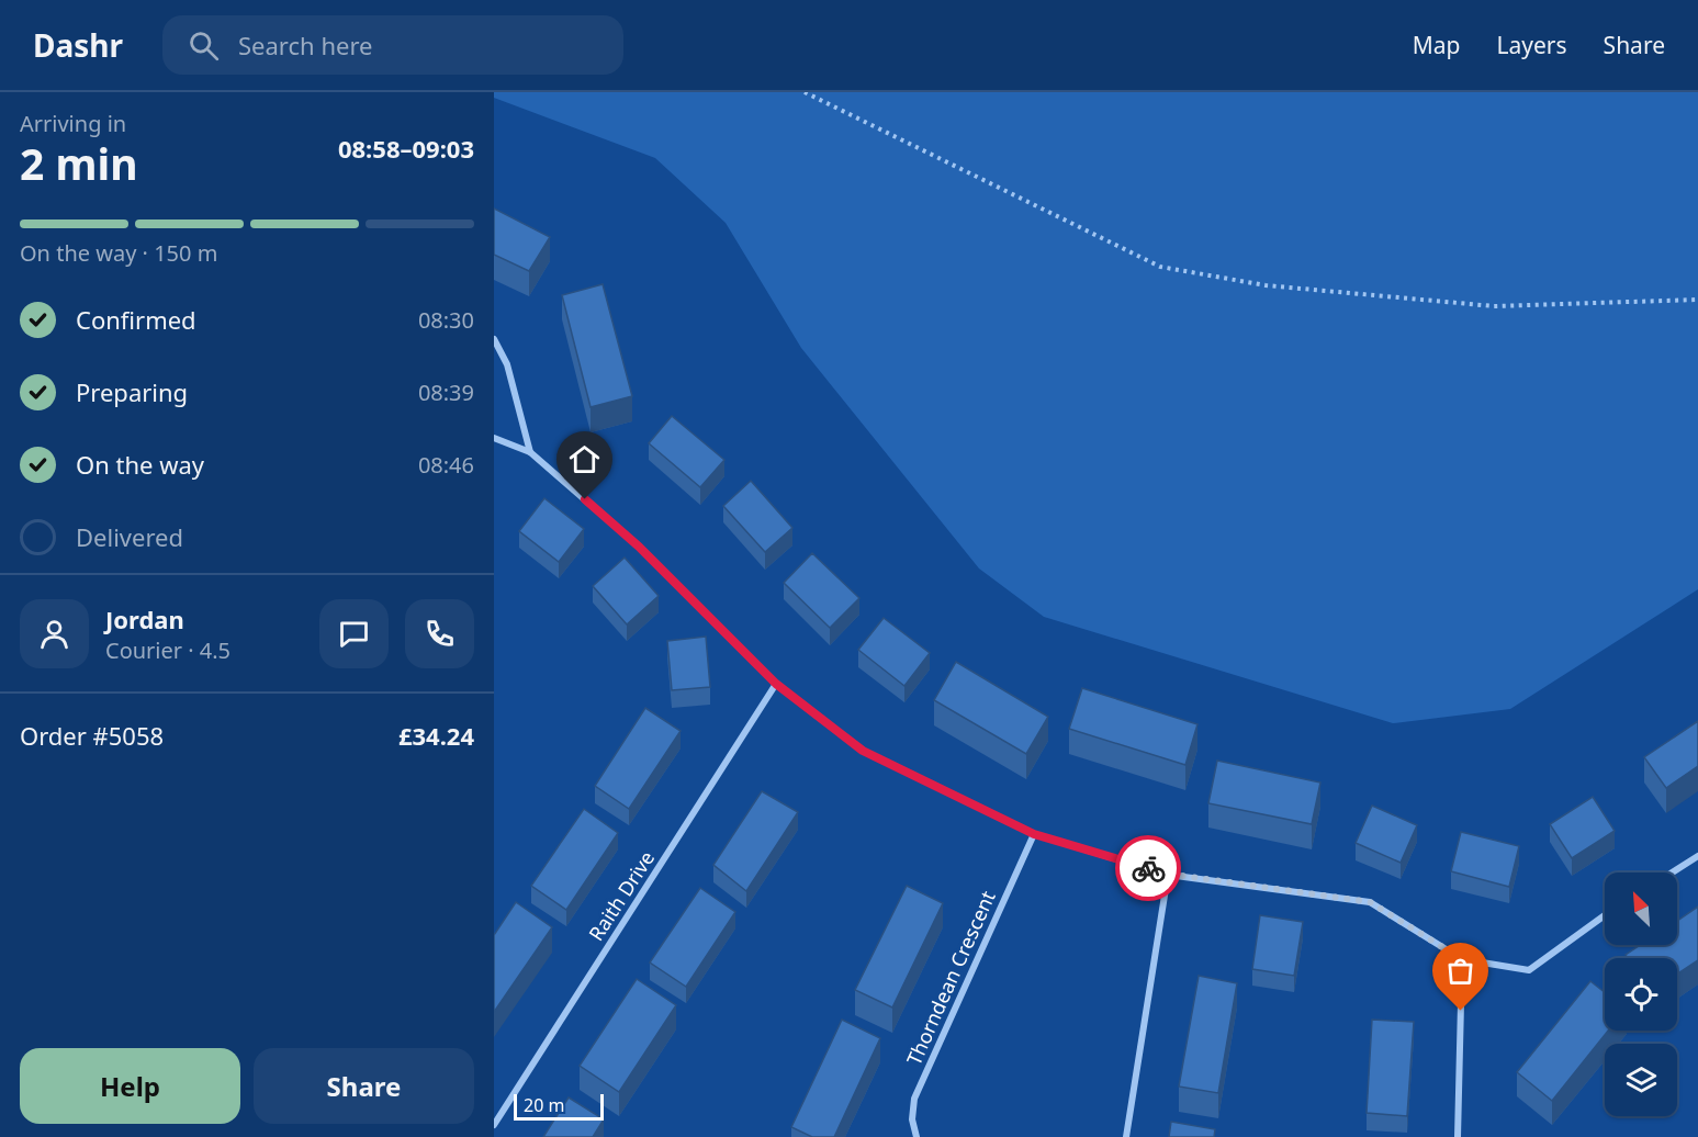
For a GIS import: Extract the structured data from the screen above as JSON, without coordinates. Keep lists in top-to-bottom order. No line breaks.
{"streets":{"street":["Raith Drive","Thorndean Crescent"]},"scale_bar":"20 m","north":"top left","page":{"header":"Dashr","search":"Search here","nav":["Map","Layers","Share"],"heading":["2 min","Arriving in","08:58–09:03"],"panel":["Jordan","Courier · 4.5","Order #5058","£34.24"],"bar":"On the way · 150 m","list":[["Confirmed","08:30"],["Preparing","08:39"],["On the way","08:46"],"Delivered"],"buttons":["Help","Share"],"scale":"20 m"}}
